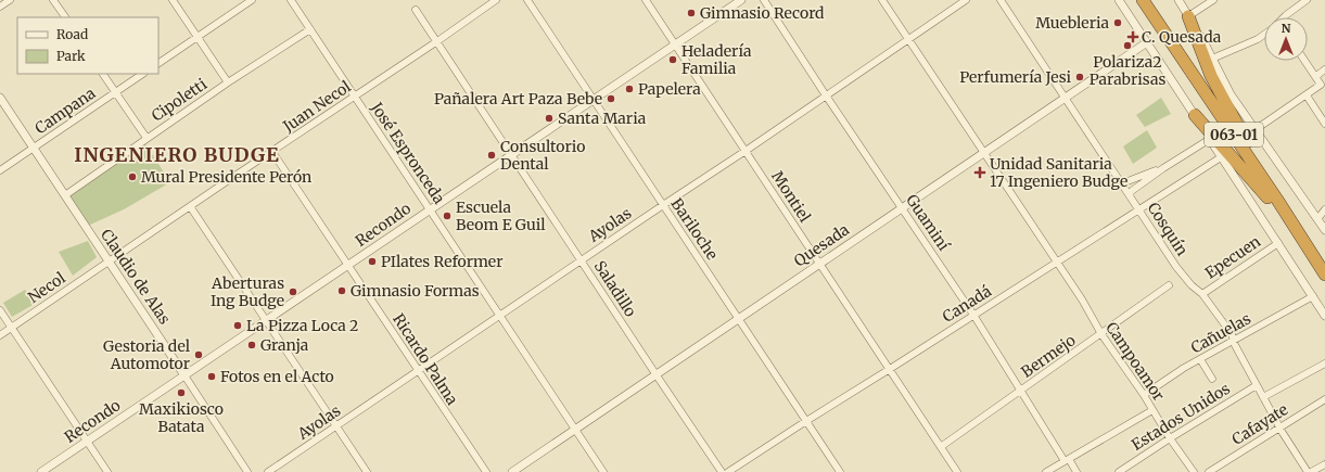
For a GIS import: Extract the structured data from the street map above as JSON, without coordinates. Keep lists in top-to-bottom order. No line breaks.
{"streets":{"highway":["063-01"],"street":["Cipoletti","Juan Necol","Campana","José Espronceda","Montiel","Guaminí","Recondo","Ayolas","Bariloche","Cosquín","Quesada","Epecuen","Claudio de Alas","Necol","Saladillo","Canadá","Cañuelas","Bermejo","Ricardo Palma","Campoamor","Estados Unidos","Cafayate"]},"crossings":[["Cipoletti","José Espronceda"],["Cipoletti","Claudio de Alas"],["Juan Necol","José Espronceda"],["Juan Necol","Claudio de Alas"],["Juan Necol","Necol"],["Juan Necol","Saladillo"],["Juan Necol","Ricardo Palma"],["Campana","Claudio de Alas"],["José Espronceda","Recondo"],["José Espronceda","Ayolas"],["José Espronceda","Quesada"],["Montiel","Recondo"],["Montiel","Ayolas"],["Montiel","Quesada"],["Montiel","Canadá"],["Montiel","Bermejo"],["Guaminí","Ayolas"],["Guaminí","Quesada"],["Guaminí","Canadá"],["Guaminí","Bermejo"],["Recondo","Bariloche"],["Recondo","Claudio de Alas"],["Recondo","Saladillo"],["Recondo","Ricardo Palma"],["Ayolas","Bariloche"],["Ayolas","Saladillo"],["Ayolas","Ricardo Palma"],["Ayolas","Campoamor"],["Bariloche","Quesada"],["Bariloche","Canadá"],["Cosquín","Quesada"],["Cosquín","Epecuen"],["Cosquín","Canadá"],["Cosquín","Cañuelas"],["Cosquín","Estados Unidos"],["Cosquín","Cafayate"],["Quesada","Saladillo"],["Quesada","Campoamor"],["Claudio de Alas","Necol"],["Canadá","Campoamor"],["Cañuelas","Campoamor"],["Bermejo","Campoamor"],["Campoamor","Estados Unidos"]],"districts":["INGENIERO BUDGE"],"places":{"other":["Gimnasio Record","Muebleria","Polariza2 Parabrisas","Heladería Familia","Perfumería Jesi","Papelera","Pañalera Art Paza Bebe","Santa Maria","Consultorio Dental","Mural Presidente Perón","Escuela Beom E Guil","PIlates Reformer","Gimnasio Formas","Aberturas Ing Budge","La Pizza Loca 2","Granja","Gestoria del Automotor","Fotos en el Acto","Maxikiosco Batata"],"health":["C. Quesada","Unidad Sanitaria 17 Ingeniero Budge"]},"legend":["Road","Park"],"north":"top"}
